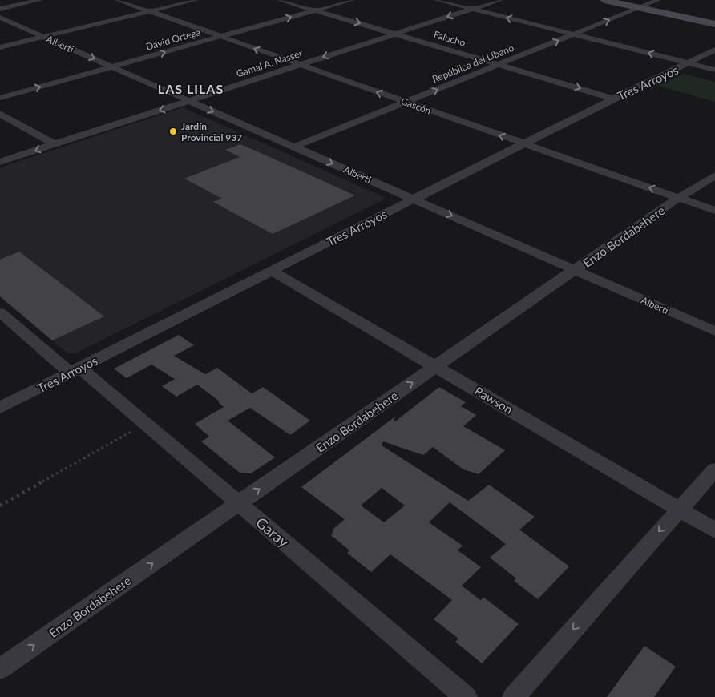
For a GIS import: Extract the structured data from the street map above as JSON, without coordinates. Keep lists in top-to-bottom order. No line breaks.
{"streets":{"street":["Falucho","David Ortega","Alberti","Gamal A. Nasser","República del Líbano","Tres Arroyos","Gascón","Enzo Bordabehere","Rawson","Garay"]},"crossings":[["Falucho","David Ortega"],["Falucho","Gamal A. Nasser"],["Falucho","República del Líbano"],["Falucho","Tres Arroyos"],["David Ortega","Alberti"],["David Ortega","Gascón"],["Alberti","Gamal A. Nasser"],["Alberti","República del Líbano"],["Alberti","Tres Arroyos"],["Alberti","Enzo Bordabehere"],["Gamal A. Nasser","Gascón"],["República del Líbano","Gascón"],["Tres Arroyos","Gascón"],["Tres Arroyos","Rawson"],["Tres Arroyos","Garay"],["Gascón","Enzo Bordabehere"],["Enzo Bordabehere","Rawson"],["Enzo Bordabehere","Garay"]],"one_way":["Alberti","República del Líbano","Enzo Bordabehere"],"districts":["LAS LILAS"],"places":["Jardín Provincial 937"]}
